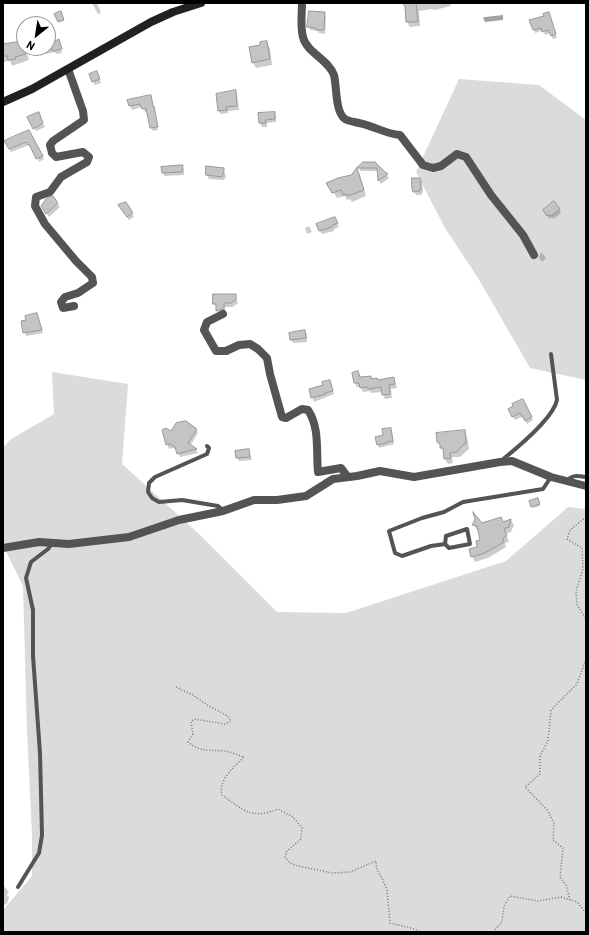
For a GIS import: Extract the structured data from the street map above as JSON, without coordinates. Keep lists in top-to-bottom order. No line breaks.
{"north":"bottom left"}
